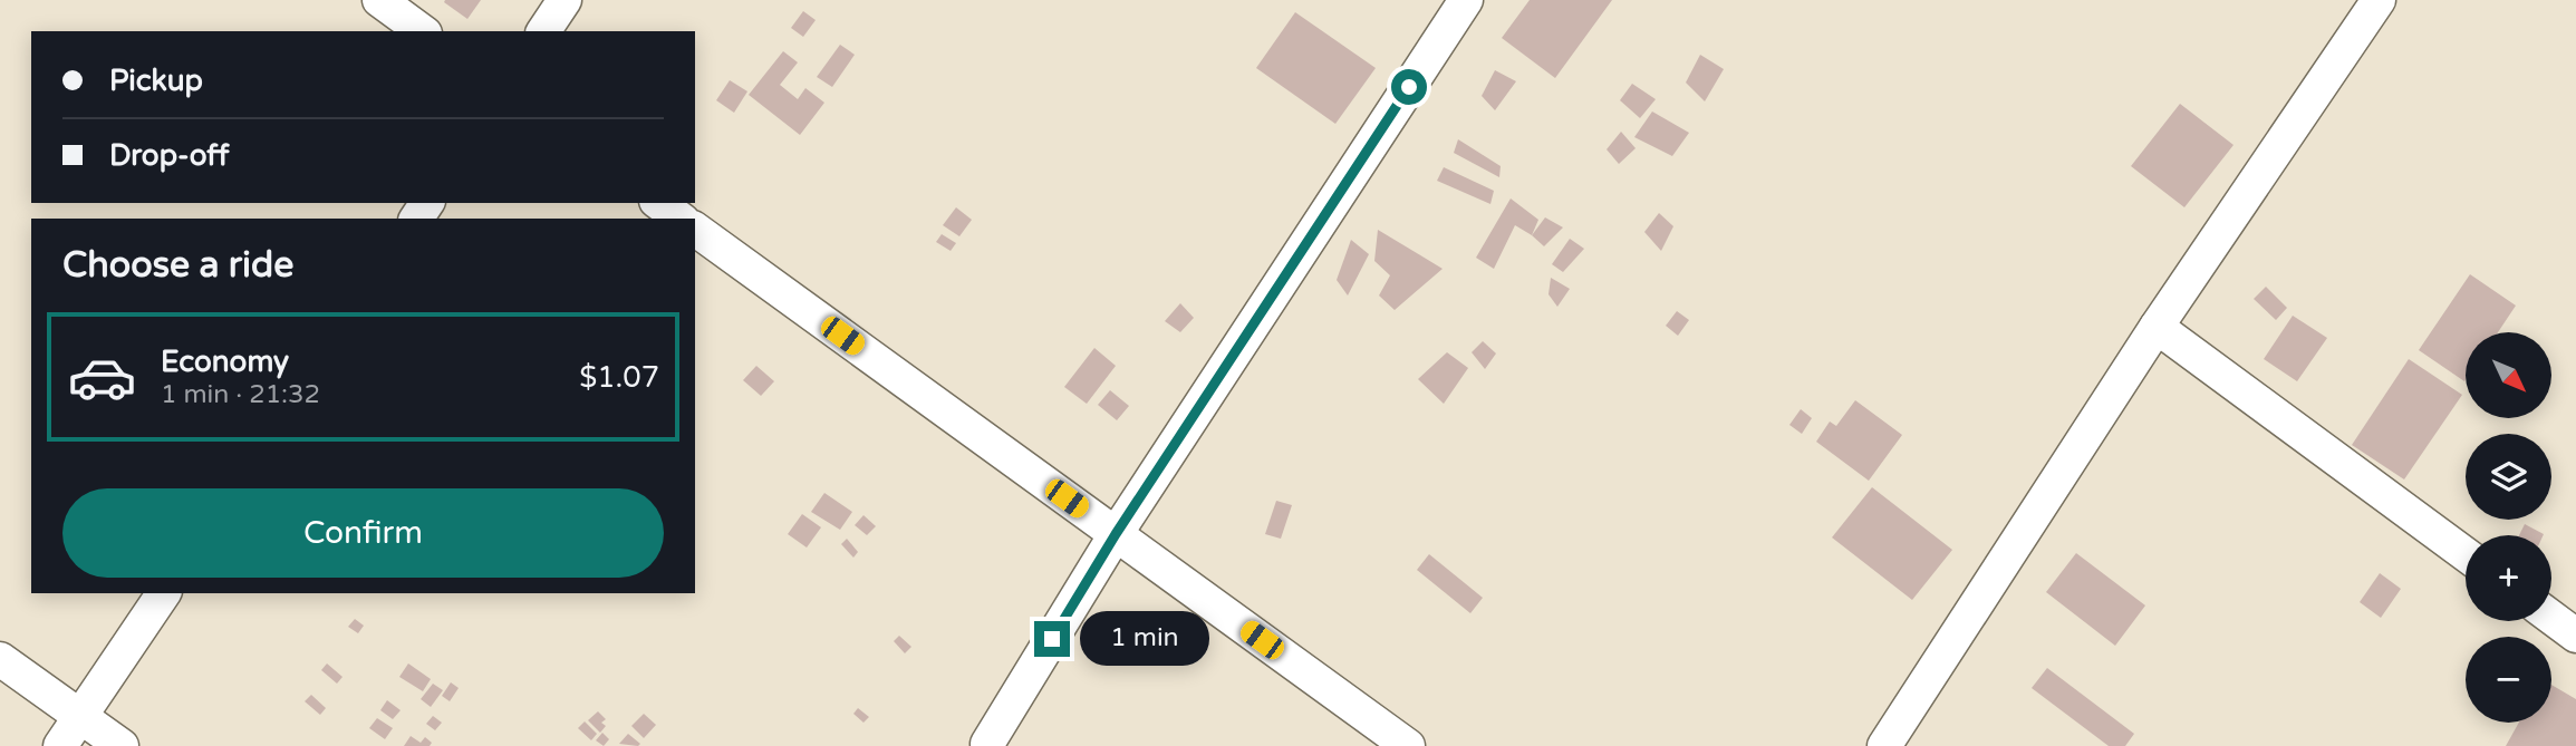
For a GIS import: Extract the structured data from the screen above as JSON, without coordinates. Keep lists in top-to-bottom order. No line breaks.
{"north":"bottom right","page":{"banner":["Pickup","Drop-off"],"heading":"Choose a ride","list":[{"name":"Economy","note":"1 min · 21:32","value":"$1.07"}],"map_buttons":["+","−"],"buttons":"Confirm","bubble":"1 min"}}
